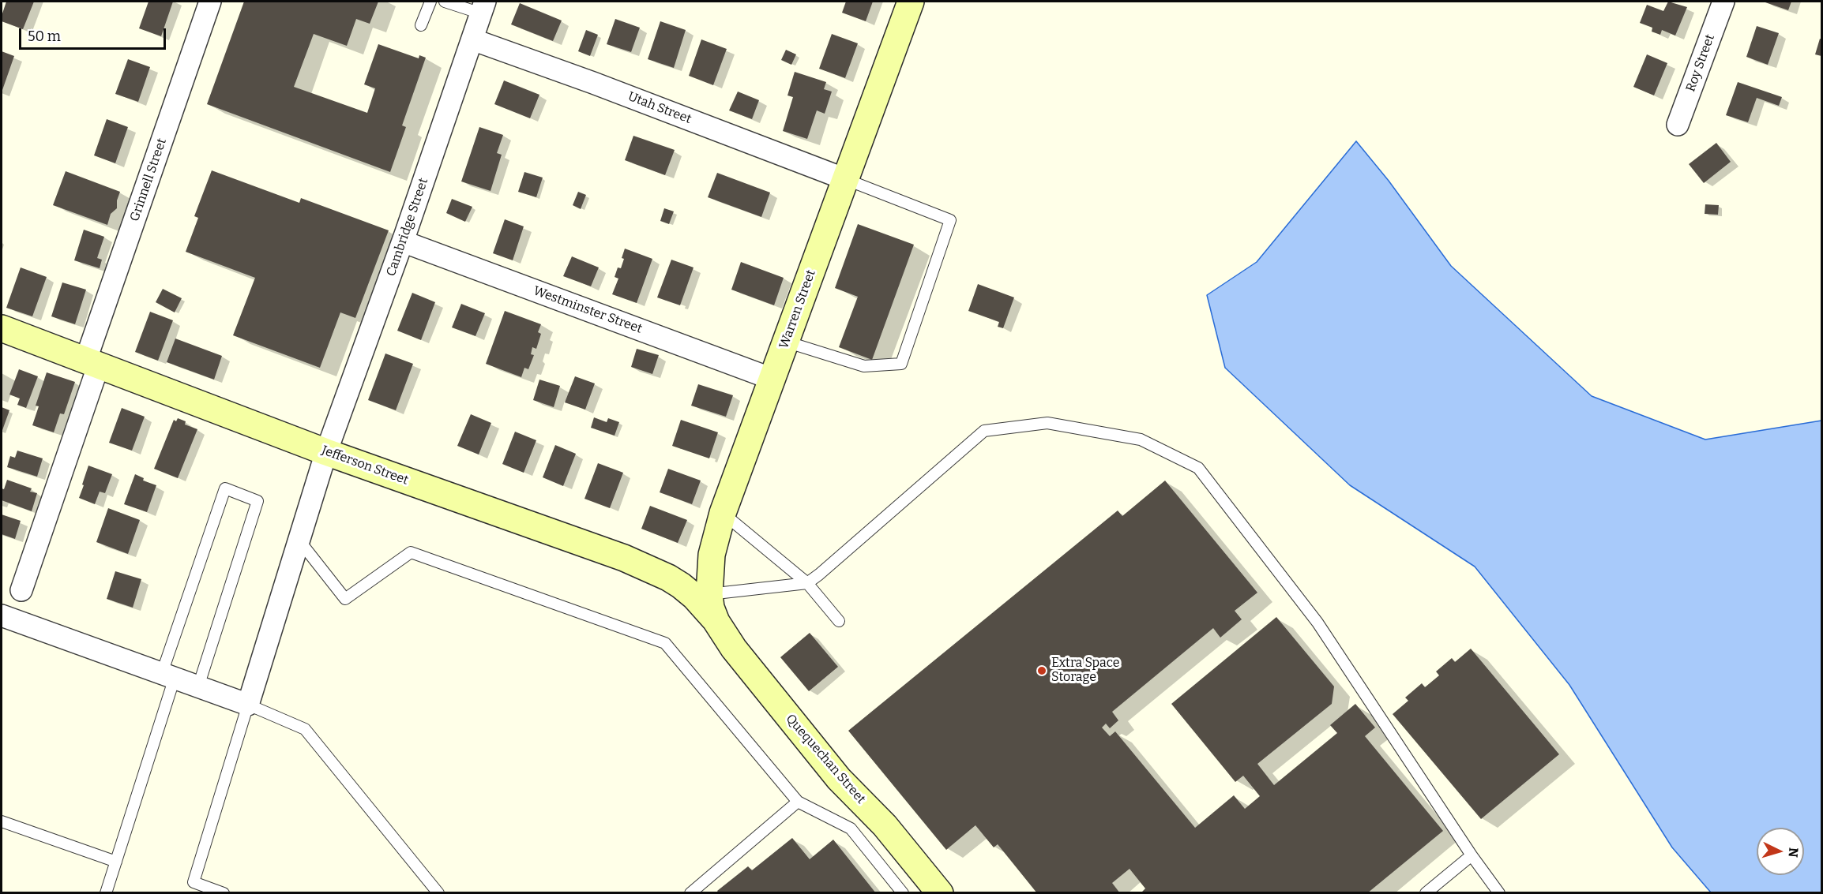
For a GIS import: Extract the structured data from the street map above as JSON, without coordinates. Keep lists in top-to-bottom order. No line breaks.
{"streets":{"main road":["Warren Street","Jefferson Street","Quequechan Street"],"street":["Roy Street","Utah Street","Grinnell Street","Cambridge Street","Westminster Street"]},"crossings":[["Utah Street","Cambridge Street"],["Utah Street","Warren Street"],["Grinnell Street","Jefferson Street"],["Cambridge Street","Westminster Street"],["Cambridge Street","Jefferson Street"],["Warren Street","Westminster Street"],["Warren Street","Jefferson Street"],["Warren Street","Quequechan Street"],["Jefferson Street","Quequechan Street"]],"places":["Extra Space Storage"],"scale_bar":"50 m","north":"right"}
